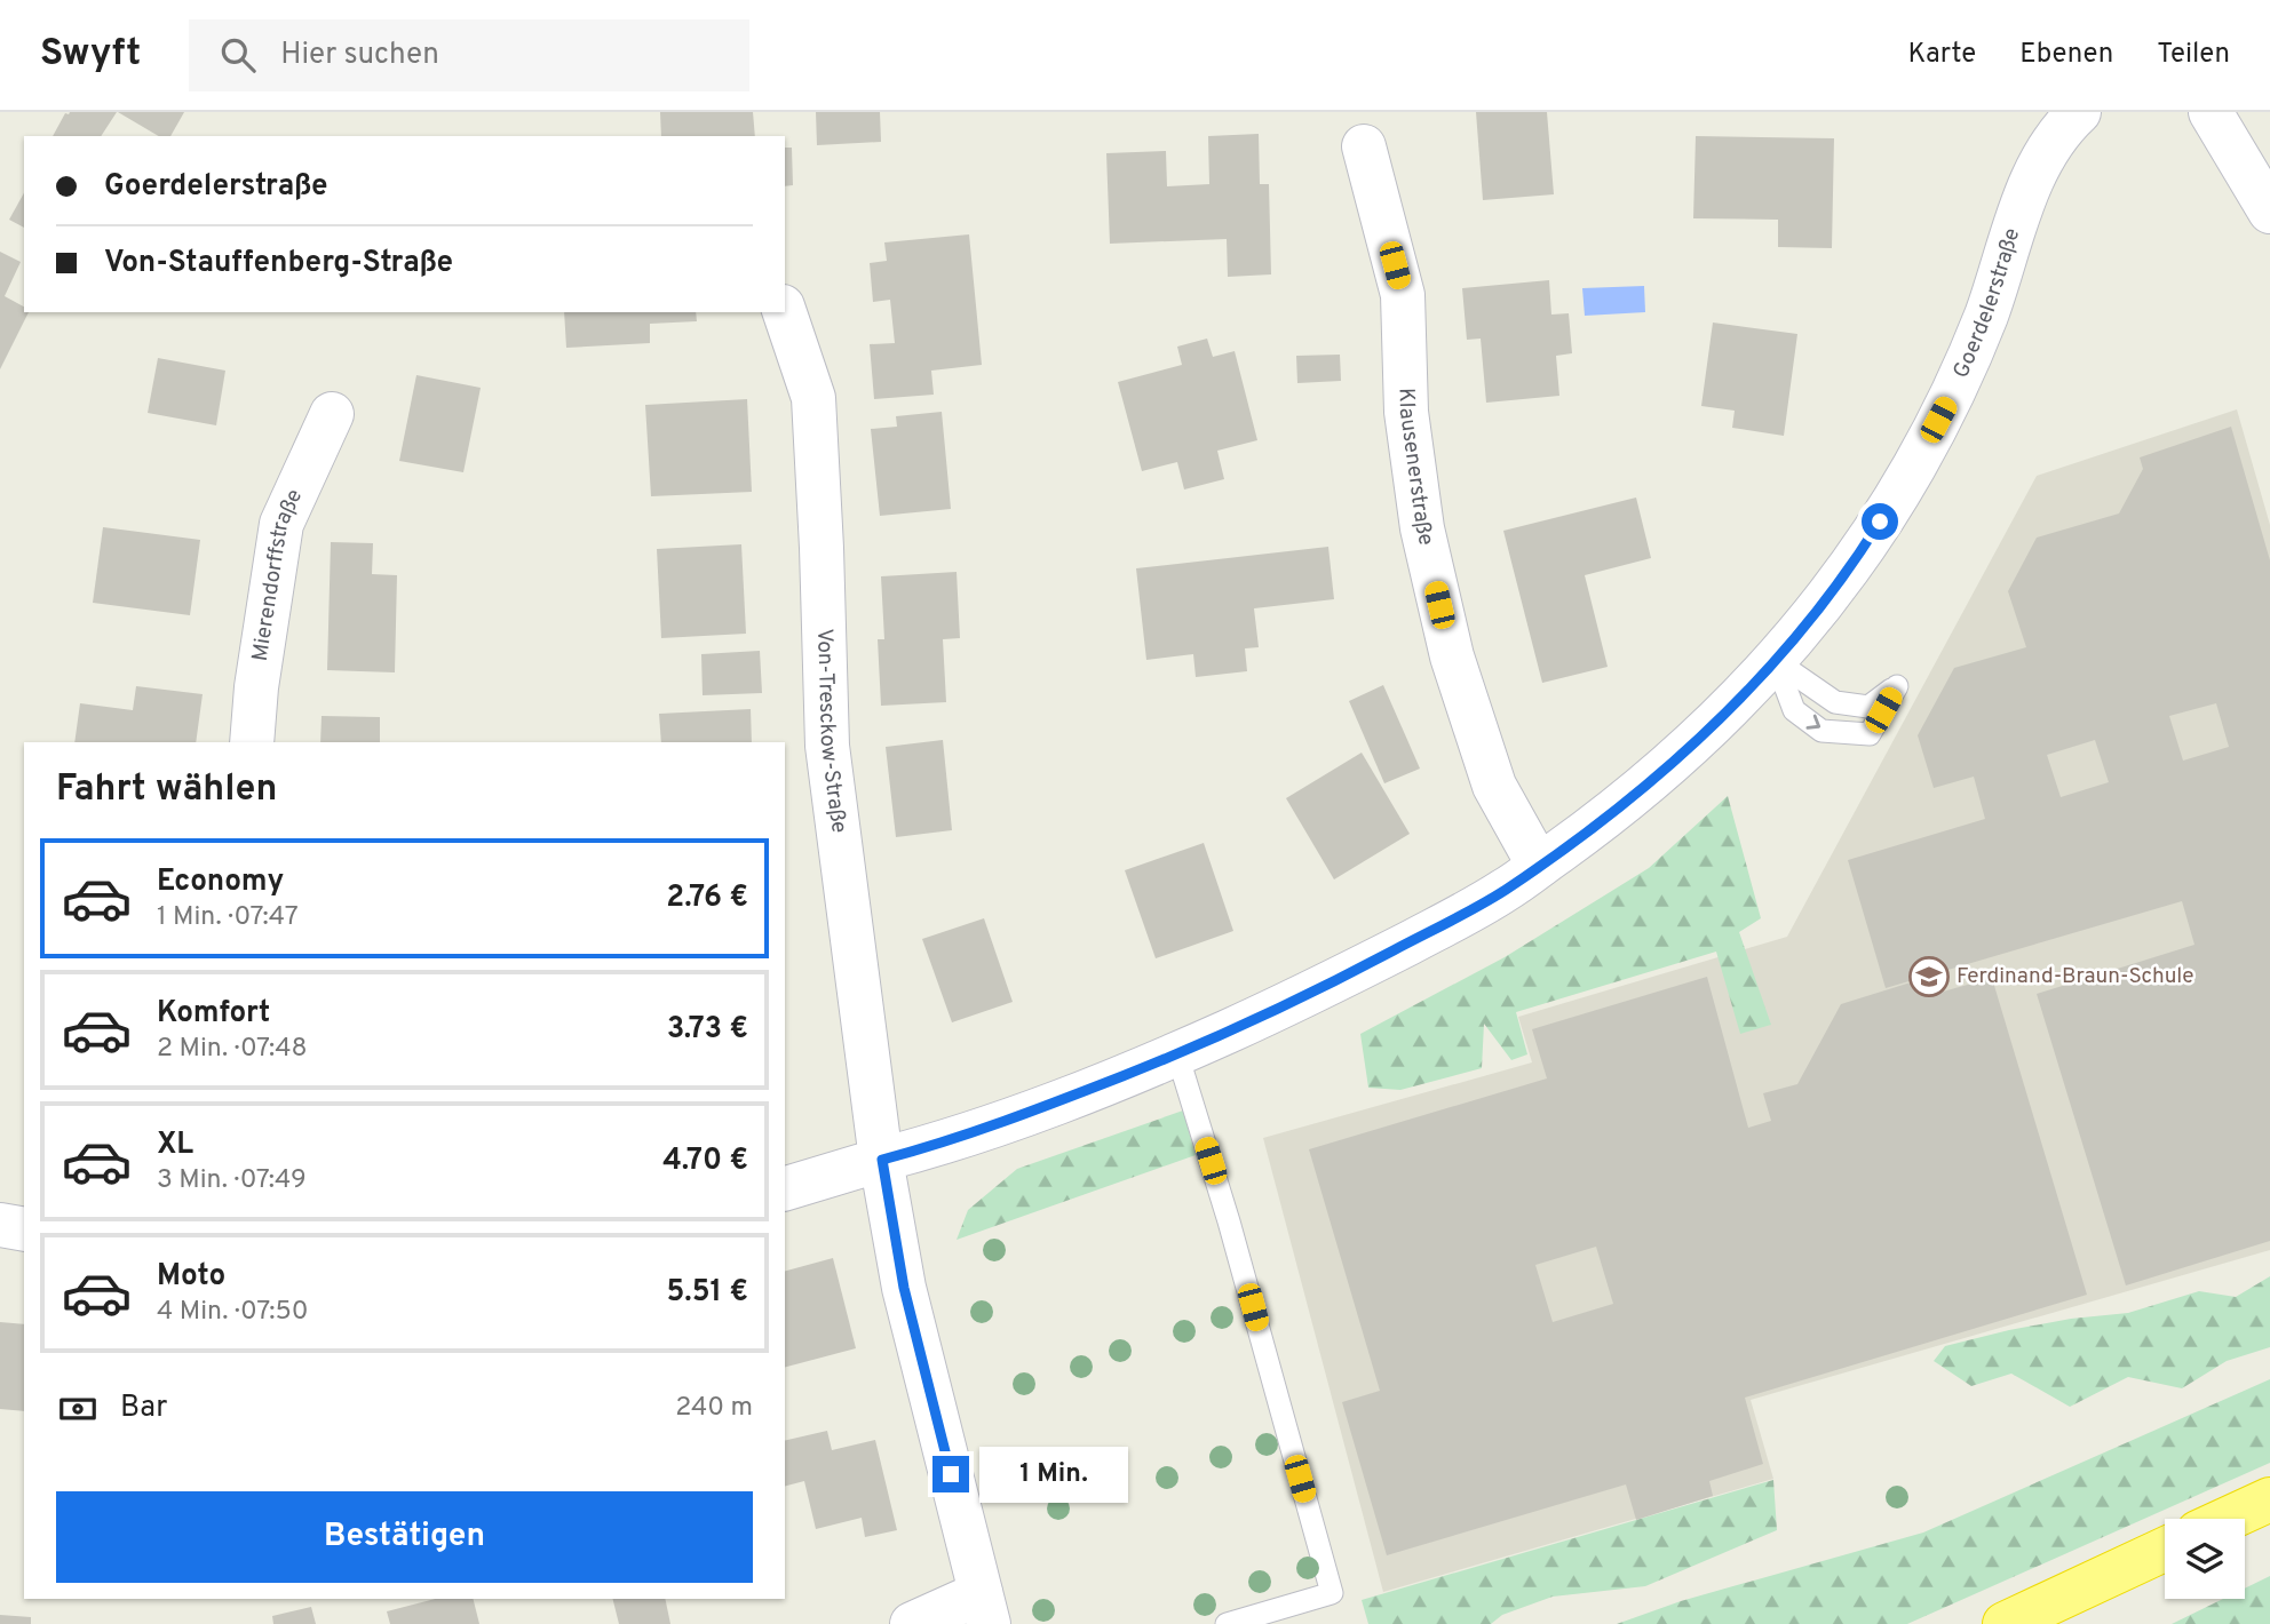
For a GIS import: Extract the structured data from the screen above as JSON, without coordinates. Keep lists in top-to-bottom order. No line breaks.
{"streets":{"main road":["Goerdelerstraße","Klausenerstraße","Mierendorffstraße","Von-Tresckow-Straße"]},"crossings":[["Goerdelerstraße","Klausenerstraße"],["Goerdelerstraße","Von-Tresckow-Straße"]],"places":{"school or university":["Ferdinand-Braun-Schule"]},"page":{"header":"Swyft","search":"Hier suchen","nav":["Karte","Ebenen","Teilen"],"banner":["Goerdelerstraße","Von-Stauffenberg-Straße"],"heading":"Fahrt wählen","list":[{"name":"Economy","note":"1 Min. · 07:47","value":"2.76 €"},{"name":"Komfort","note":"2 Min. · 07:48","value":"3.73 €"},{"name":"XL","note":"3 Min. · 07:49","value":"4.70 €"},{"name":"Moto","note":"4 Min. · 07:50","value":"5.51 €"}],"pay":["Bar","240 m"],"bubble":"1 Min.","buttons":"Bestätigen"}}
